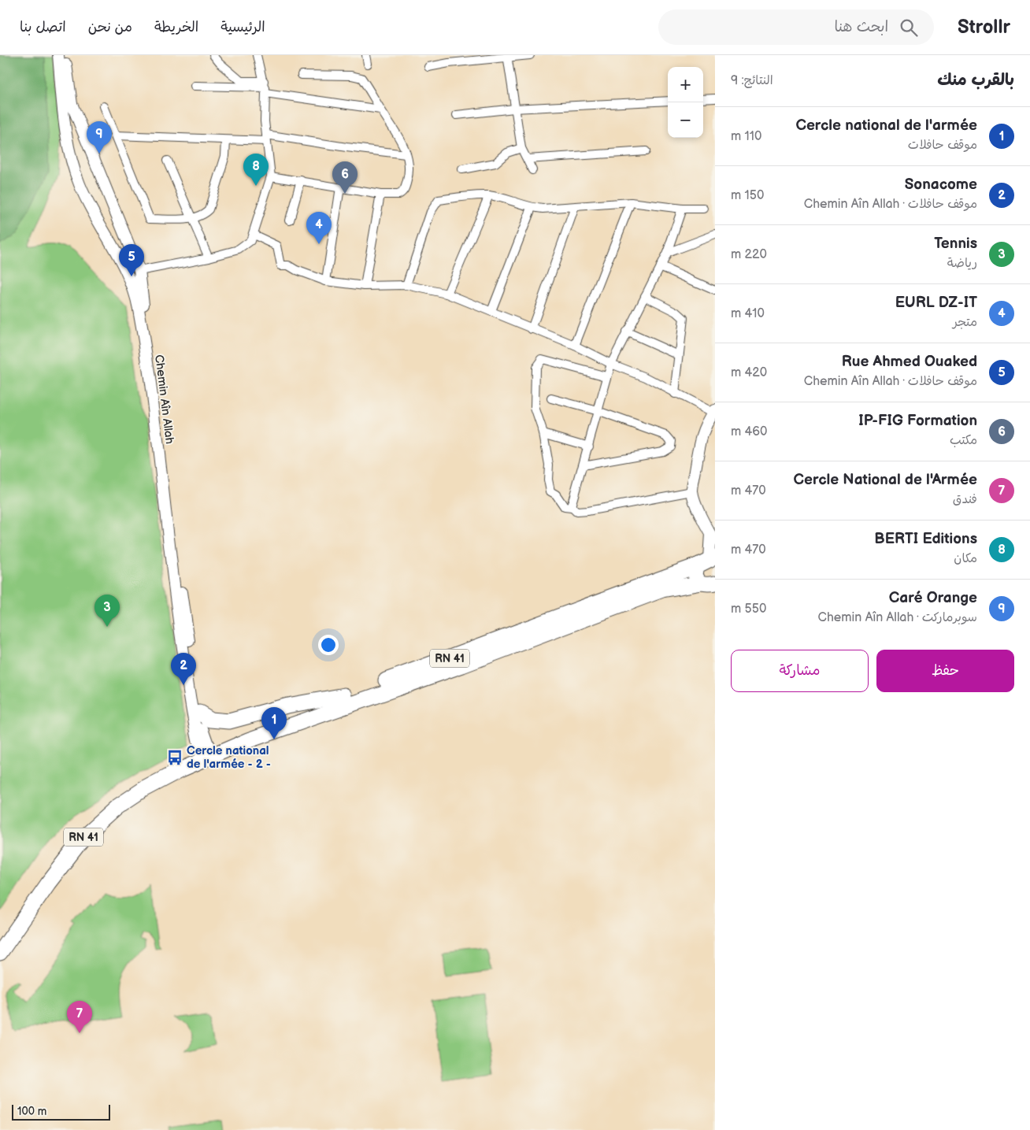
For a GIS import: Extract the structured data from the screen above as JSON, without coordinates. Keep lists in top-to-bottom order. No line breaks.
{"streets":{"highway":["RN 41"],"main road":["Chemin Aîn Allah"]},"crossings":[["Chemin Aîn Allah","RN 41"]],"places":{"bus stop":["Cercle national de l'armée - 2 -"]},"scale_bar":"100 m","page":{"header":"Strollr","search":"ابحث هنا","nav":["الرئيسية","الخريطة","من نحن","اتصل بنا"],"heading":["بالقرب منك","النتائج: 9"],"map_buttons":["+","−"],"list":[{"mark":"1","name":"Cercle national de l'armée","note":"موقف حافلات","value":"110 m"},{"mark":"2","name":"Sonacome","note":"موقف حافلات · Chemin Aîn Allah","value":"150 m"},{"mark":"3","name":"Tennis","note":"رياضة","value":"220 m"},{"mark":"4","name":"EURL DZ-IT","note":"متجر","value":"410 m"},{"mark":"5","name":"Rue Ahmed Ouaked","note":"موقف حافلات · Chemin Aîn Allah","value":"420 m"},{"mark":"6","name":"IP-FIG Formation","note":"مكتب","value":"460 m"},{"mark":"7","name":"Cercle National de l'Armée","note":"فندق","value":"470 m"},{"mark":"8","name":"BERTI Editions","note":"مكان","value":"470 m"},{"mark":"9","name":"Caré Orange","note":"سوبرماركت · Chemin Aîn Allah","value":"550 m"}],"pins":["9","8","6","4","5","3","2","1","7"],"buttons":["حفظ","مشاركة"],"scale":"100 m"}}
